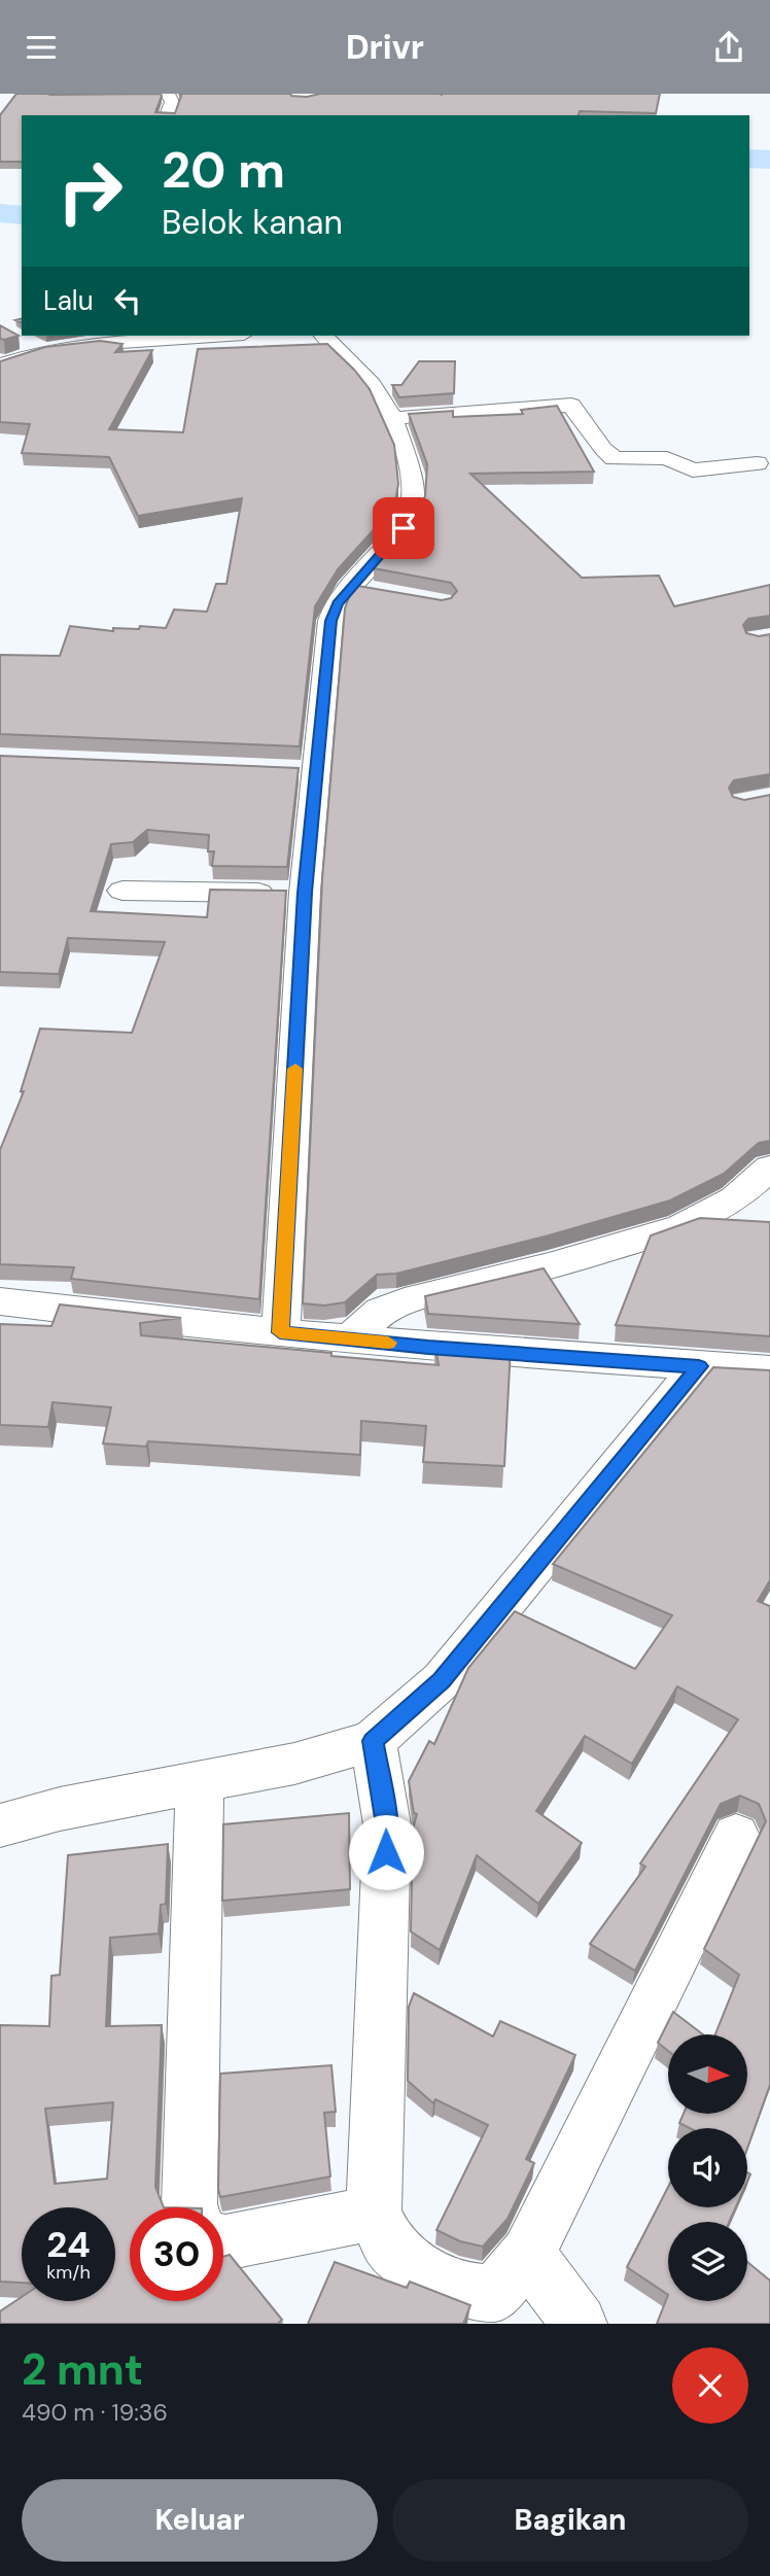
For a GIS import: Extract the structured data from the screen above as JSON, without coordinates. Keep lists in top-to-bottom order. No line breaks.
{"north":"right","page":{"header":"Drivr","turn":["20 m","Belok kanan"],"then":"Lalu","speed":"24 km/h","limit":"30","heading":["2 mnt","490 m · 19:36"],"buttons":["Keluar","Bagikan"]}}
